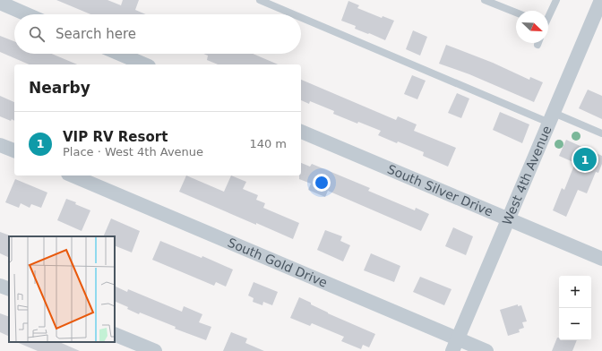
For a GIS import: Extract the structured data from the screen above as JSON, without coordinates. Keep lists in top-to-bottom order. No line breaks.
{"streets":{"street":["West 4th Avenue","South Silver Drive","South Gold Drive"]},"crossings":[["West 4th Avenue","South Silver Drive"],["West 4th Avenue","South Gold Drive"]],"north":"bottom right","page":{"search":"Search here","heading":"Nearby","list":[{"mark":"1","name":"VIP RV Resort","note":"Place · West 4th Avenue","value":"140 m"}],"pins":"1","map_buttons":["+","−"]}}
